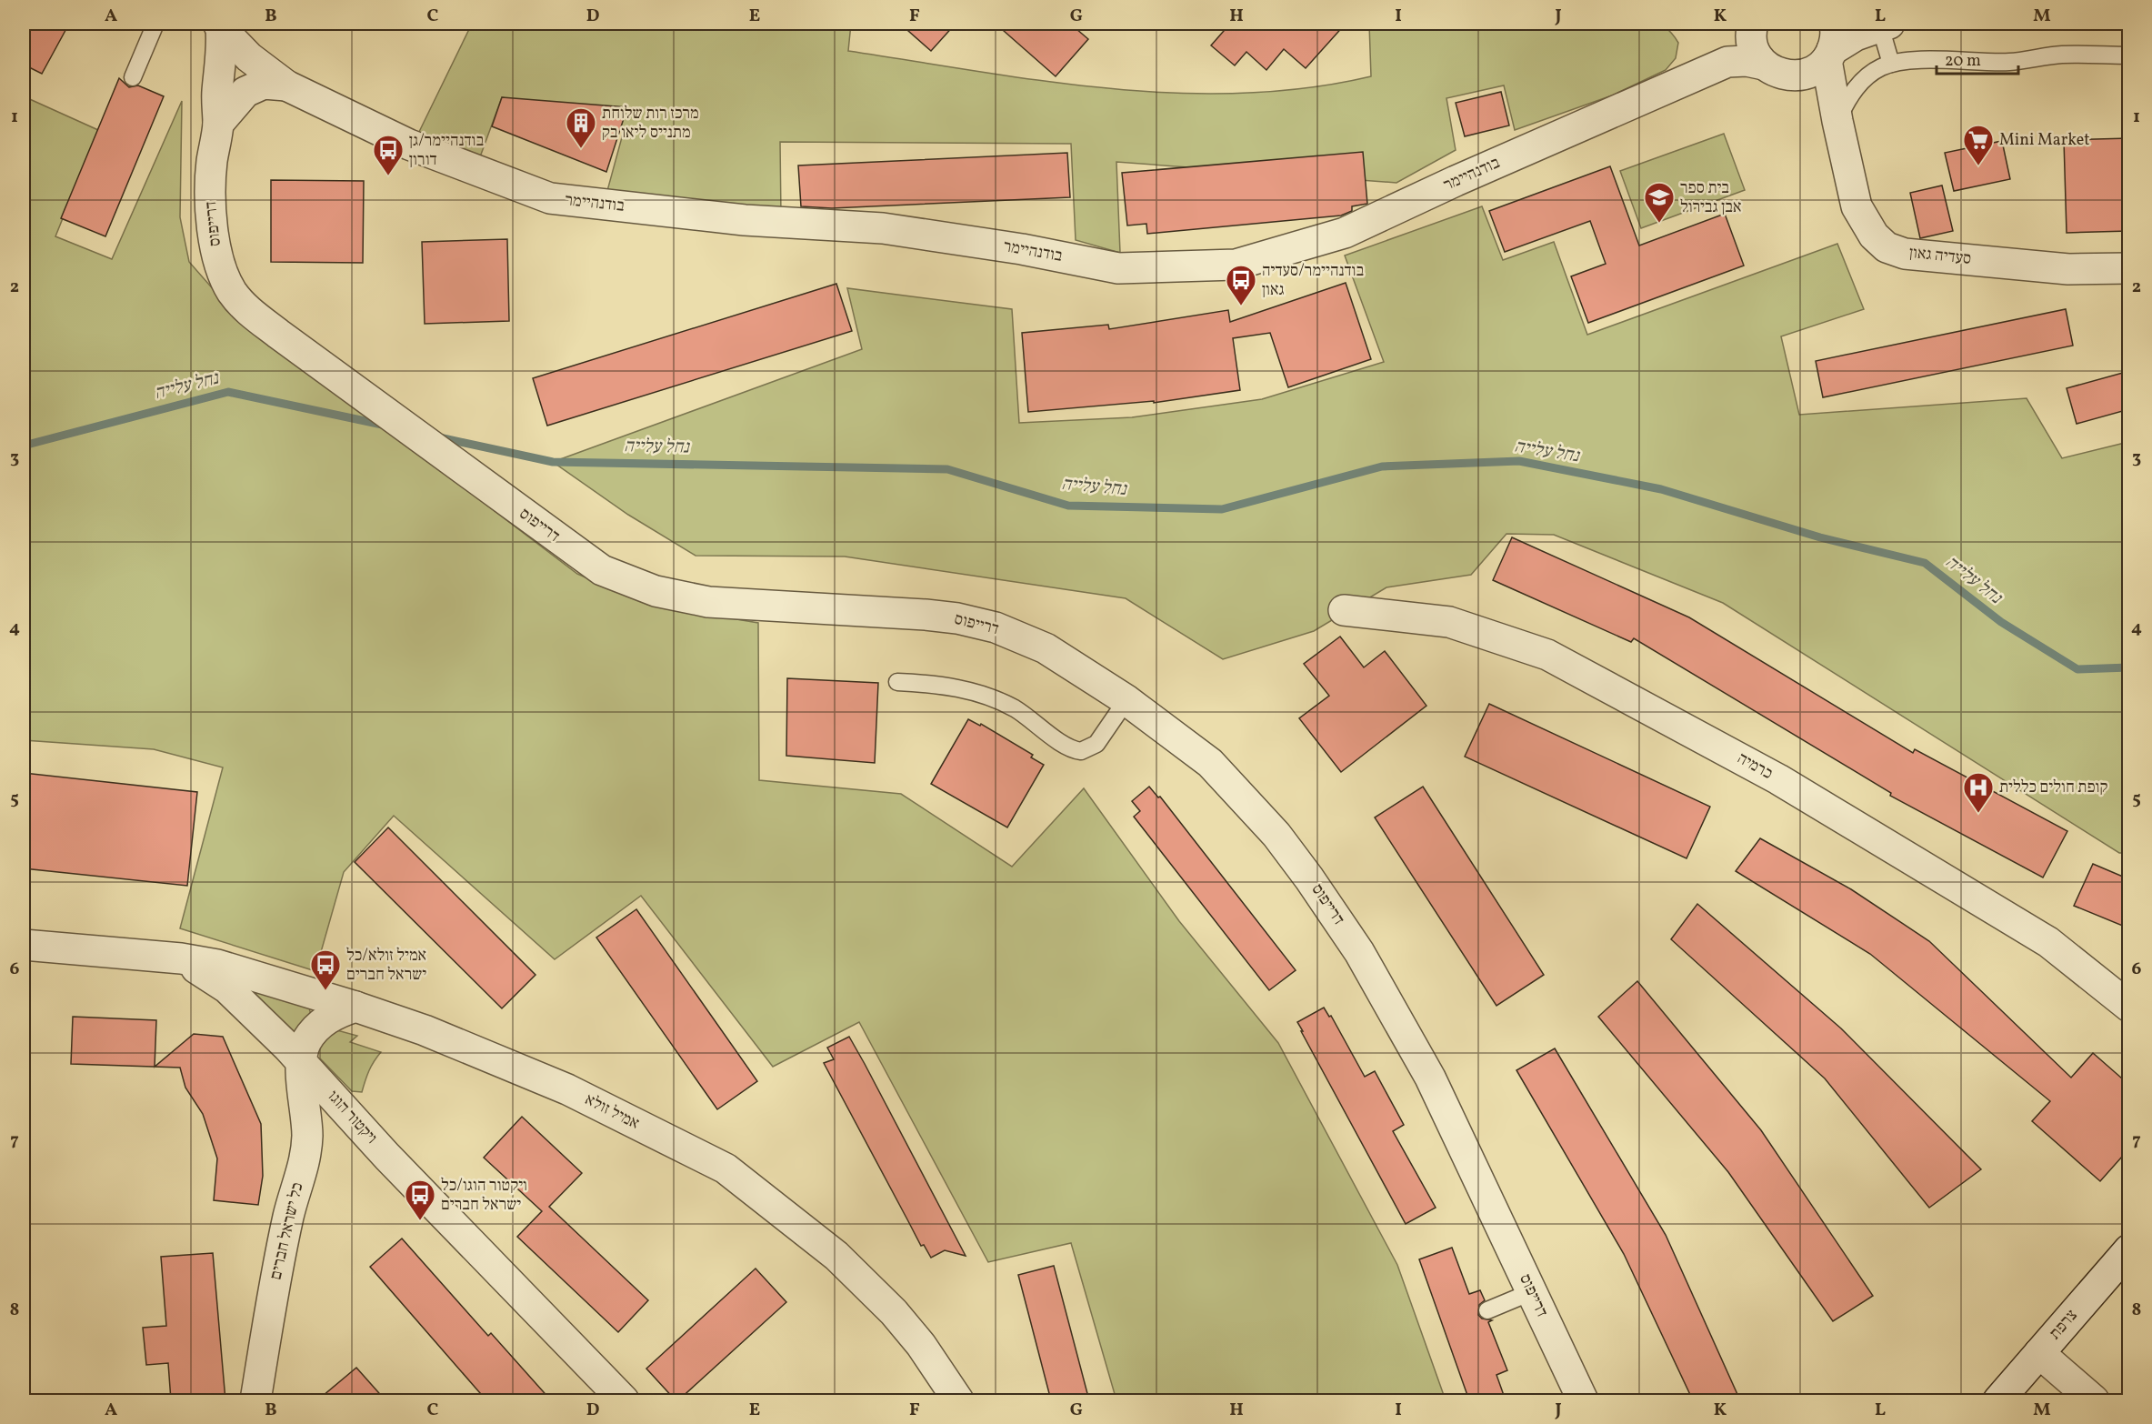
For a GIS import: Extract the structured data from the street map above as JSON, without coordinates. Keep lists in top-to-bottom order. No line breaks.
{"streets":{"street":["בודנהיימר","דרייפוס","סעדיה גאון","כרמיה","אמיל זולא","ויקטור הוגו","כל ישראל חברים","צרפת"]},"crossings":[["בודנהיימר","סעדיה גאון"],["אמיל זולא","ויקטור הוגו"],["ויקטור הוגו","כל ישראל חברים"]],"water":["נחל עלייה"],"places":{"building":["מרכז רות שלוחת מתנייס ליאו בק"],"supermarket":["Mini Market"],"bus stop":["בודנהיימר/גן דורון","בודנהיימר/סעדיה גאון","אמיל זולא/כל ישראל חברים","ויקטור הוגו/כל ישראל חברים"],"school or university":["בית ספר אבן גבירול"],"hospital":["קופת חולים כללית"]},"scale_bar":"20 m","grid":{"columns":["A","B","C","D","E","F","G","H","I","J","K","L","M"],"rows":["1","2","3","4","5","6","7","8"]}}
